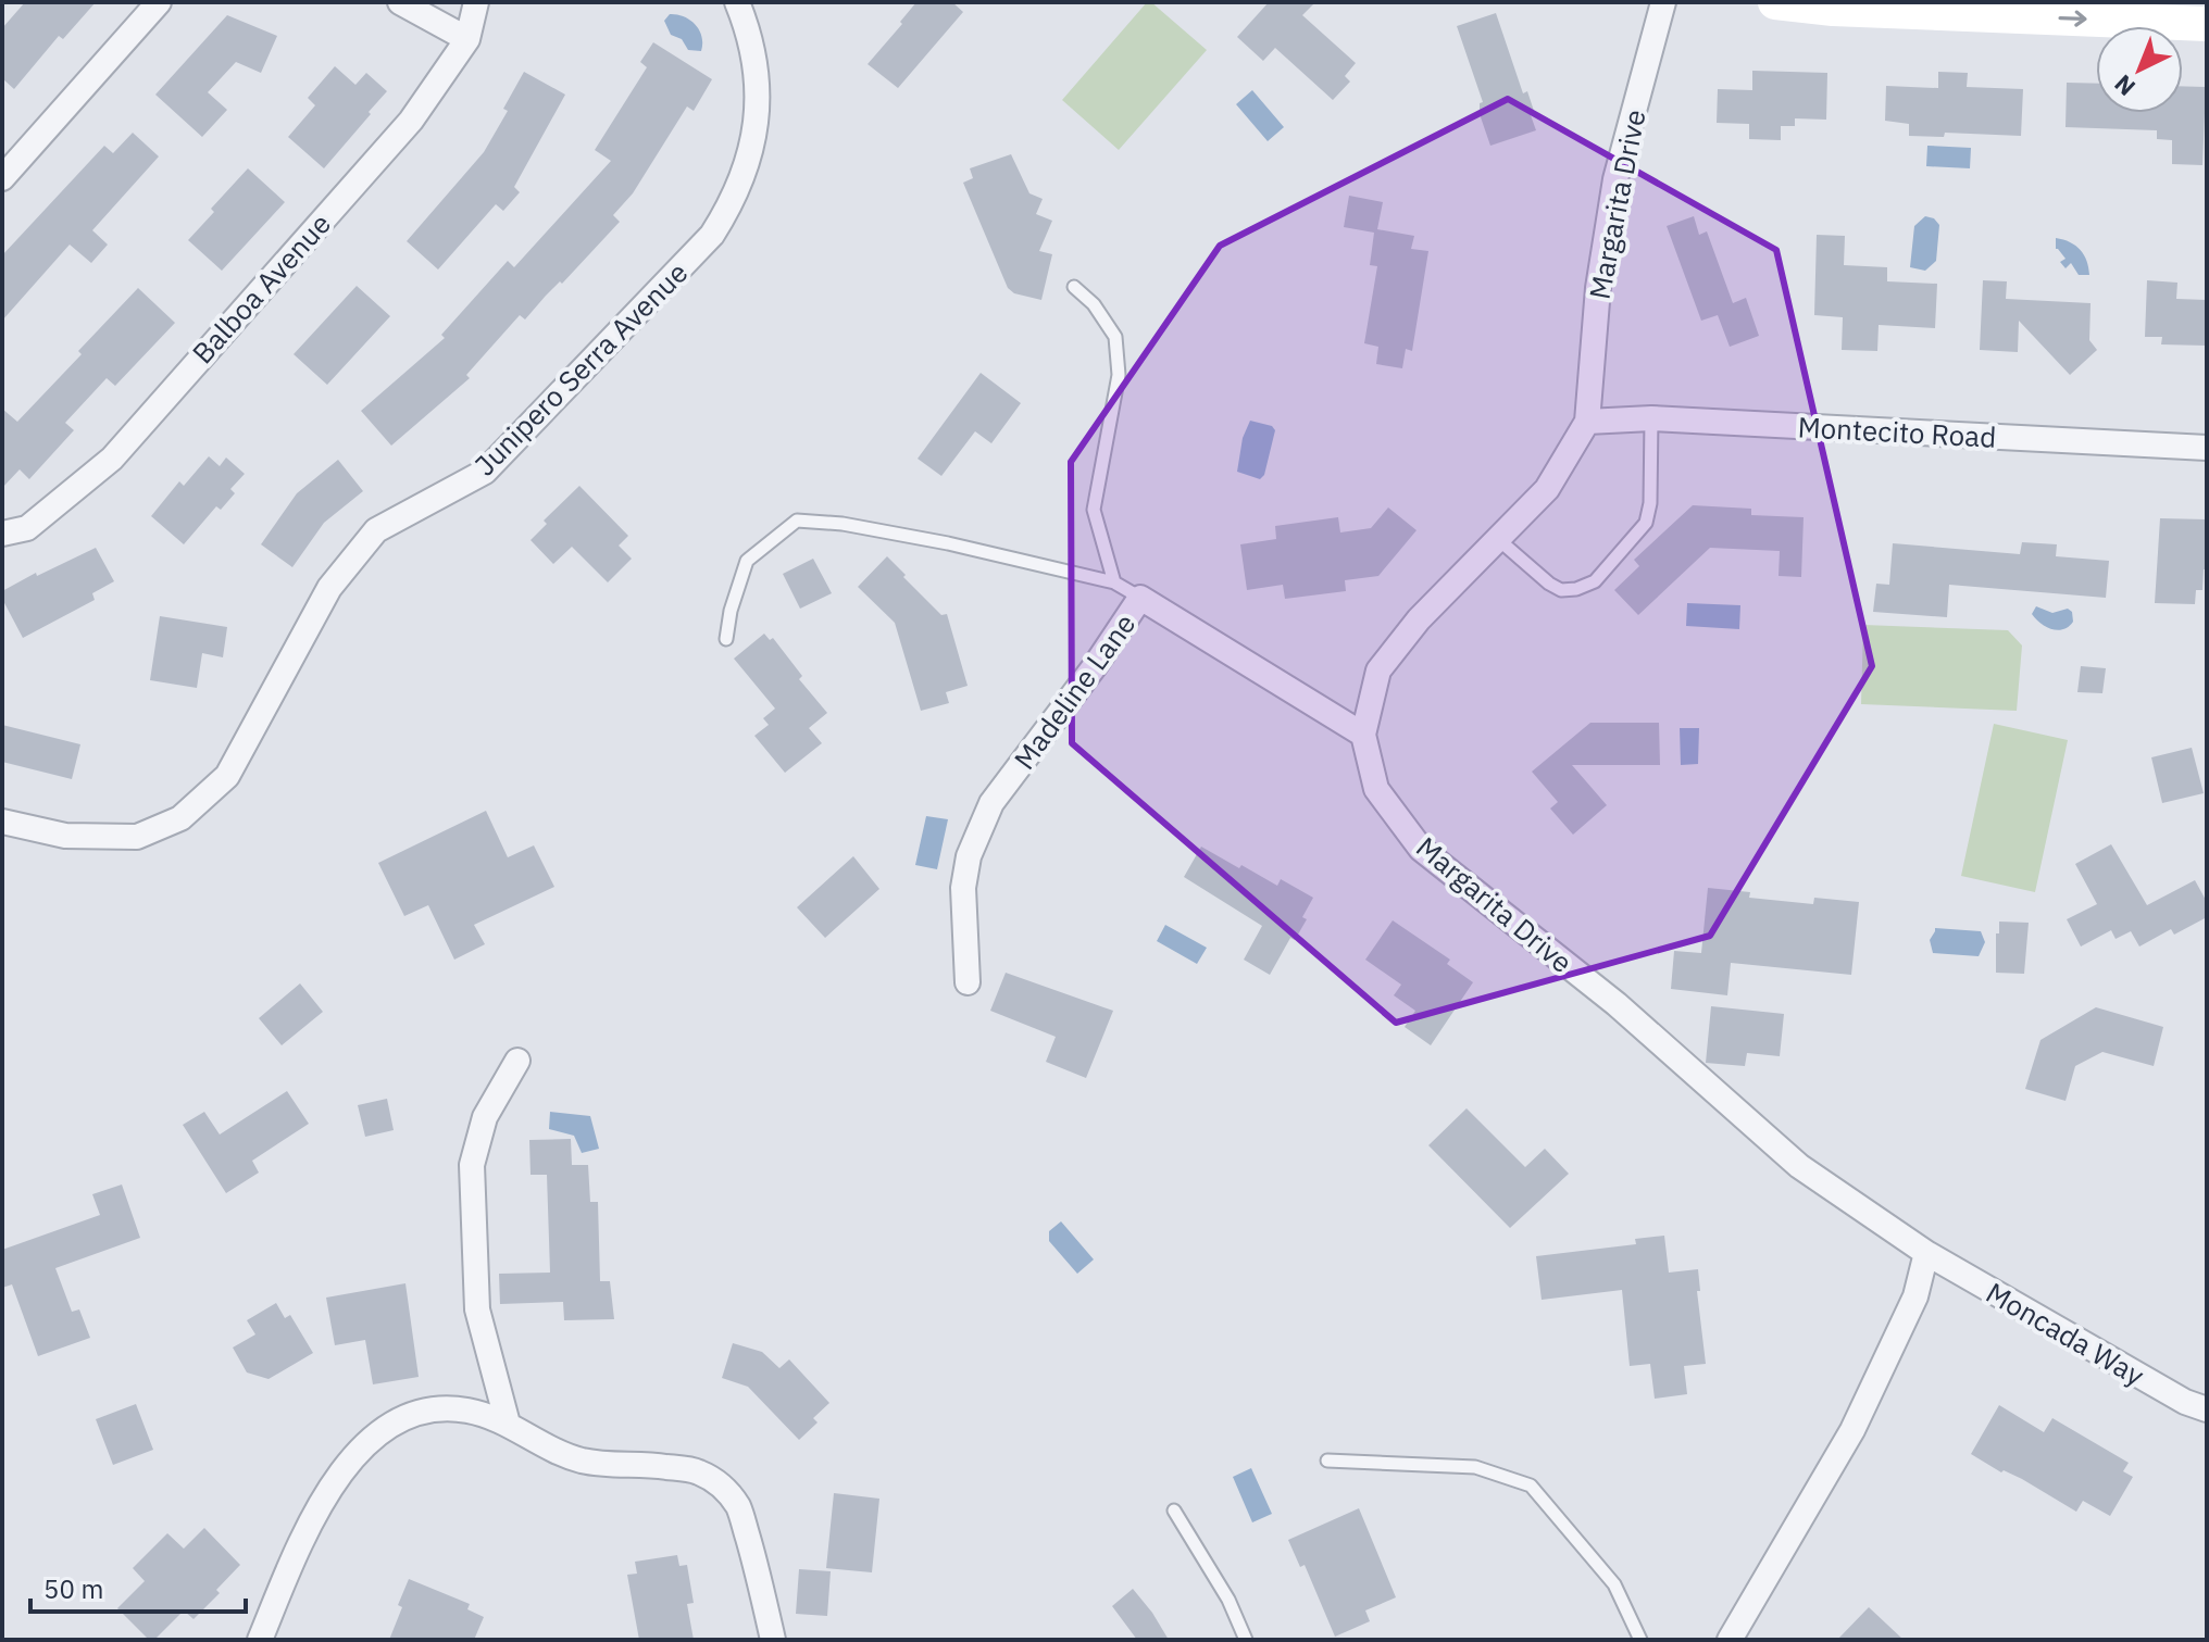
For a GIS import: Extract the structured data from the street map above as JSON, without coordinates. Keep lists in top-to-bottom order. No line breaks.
{"streets":{"street":["Margarita Drive","Balboa Avenue","Junipero Serra Avenue","Montecito Road","Madeline Lane","Moncada Way"]},"crossings":[["Margarita Drive","Montecito Road"],["Margarita Drive","Madeline Lane"],["Margarita Drive","Moncada Way"]],"scale_bar":"50 m","north":"bottom left"}
